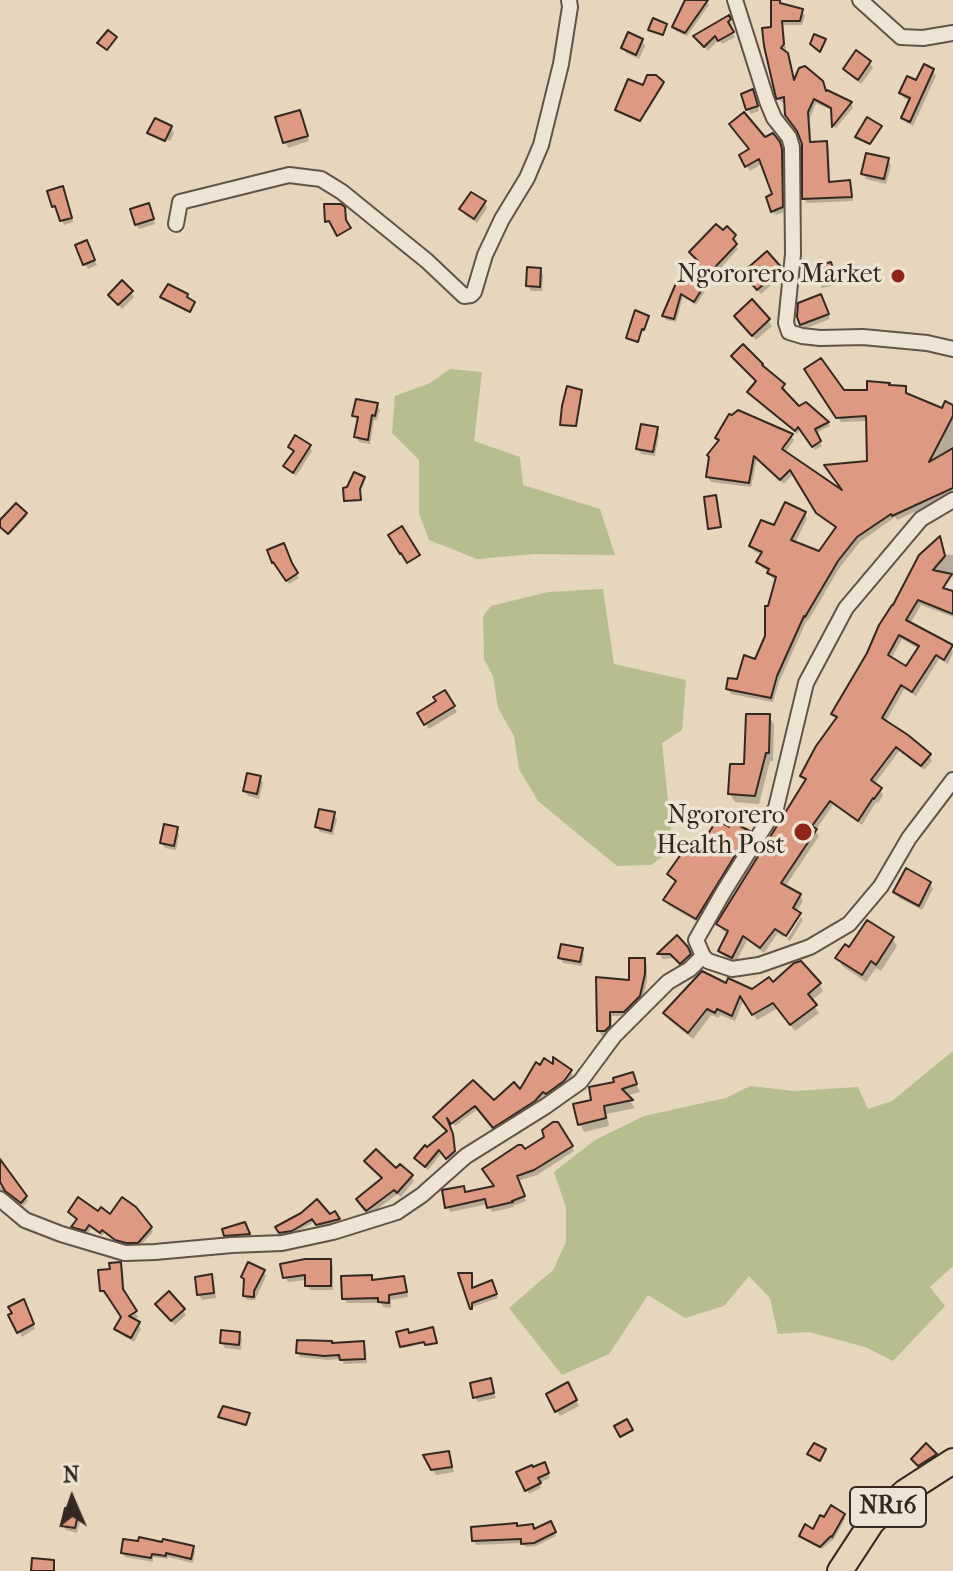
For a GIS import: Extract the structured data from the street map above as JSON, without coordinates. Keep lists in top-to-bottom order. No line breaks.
{"streets":{"main road":["NR16"]},"places":["Ngororero Market","Ngororero Health Post"],"north":"top"}
